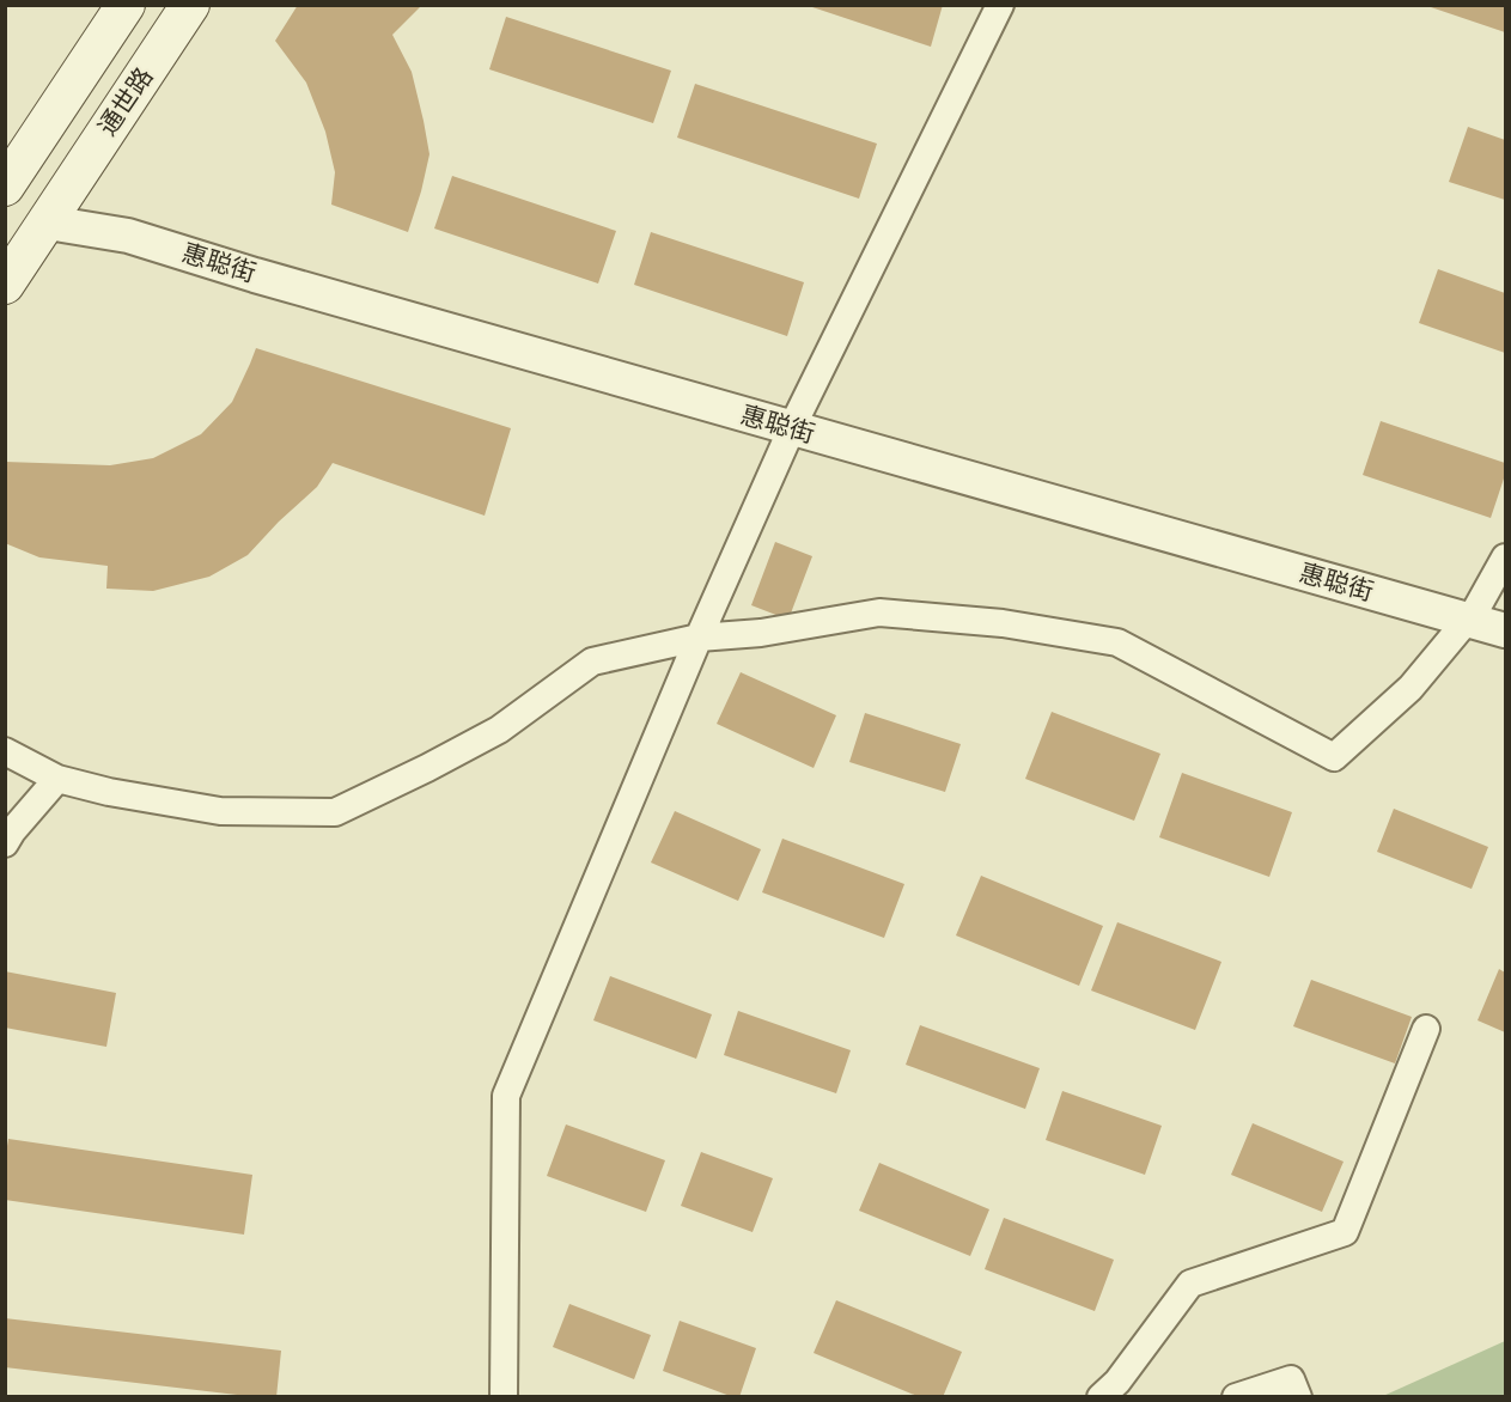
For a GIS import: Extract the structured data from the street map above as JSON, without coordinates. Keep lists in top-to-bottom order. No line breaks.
{"streets":{"main road":["通世路"],"street":["惠聪街"]},"crossings":[["通世路","惠聪街"]]}
